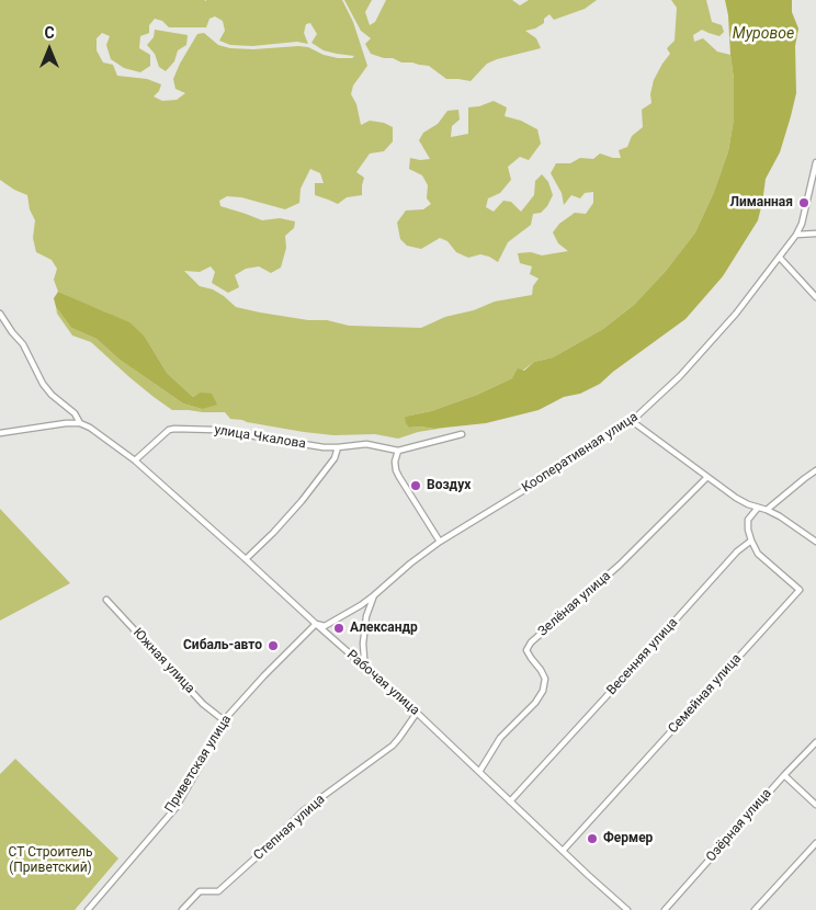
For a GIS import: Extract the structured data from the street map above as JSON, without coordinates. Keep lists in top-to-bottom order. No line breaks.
{"streets":{"street":["улица Чкалова","Кооперативная улица","Зелёная улица","Весенняя улица","Южная улица","Рабочая улица","Семейная улица","Приветская улица","Озёрная улица","Степная улица"]},"crossings":[["улица Чкалова","Рабочая улица"],["Кооперативная улица","Рабочая улица"],["Кооперативная улица","Приветская улица"],["Зелёная улица","Рабочая улица"],["Весенняя улица","Рабочая улица"],["Весенняя улица","Семейная улица"],["Южная улица","Приветская улица"],["Рабочая улица","Семейная улица"],["Рабочая улица","Приветская улица"],["Рабочая улица","Степная улица"]],"water":["Муровое"],"parks":["СТ Строитель (Приветский)"],"places":["Лиманная","Воздух","Александр","Сибаль-авто","Фермер"],"north":"top"}
